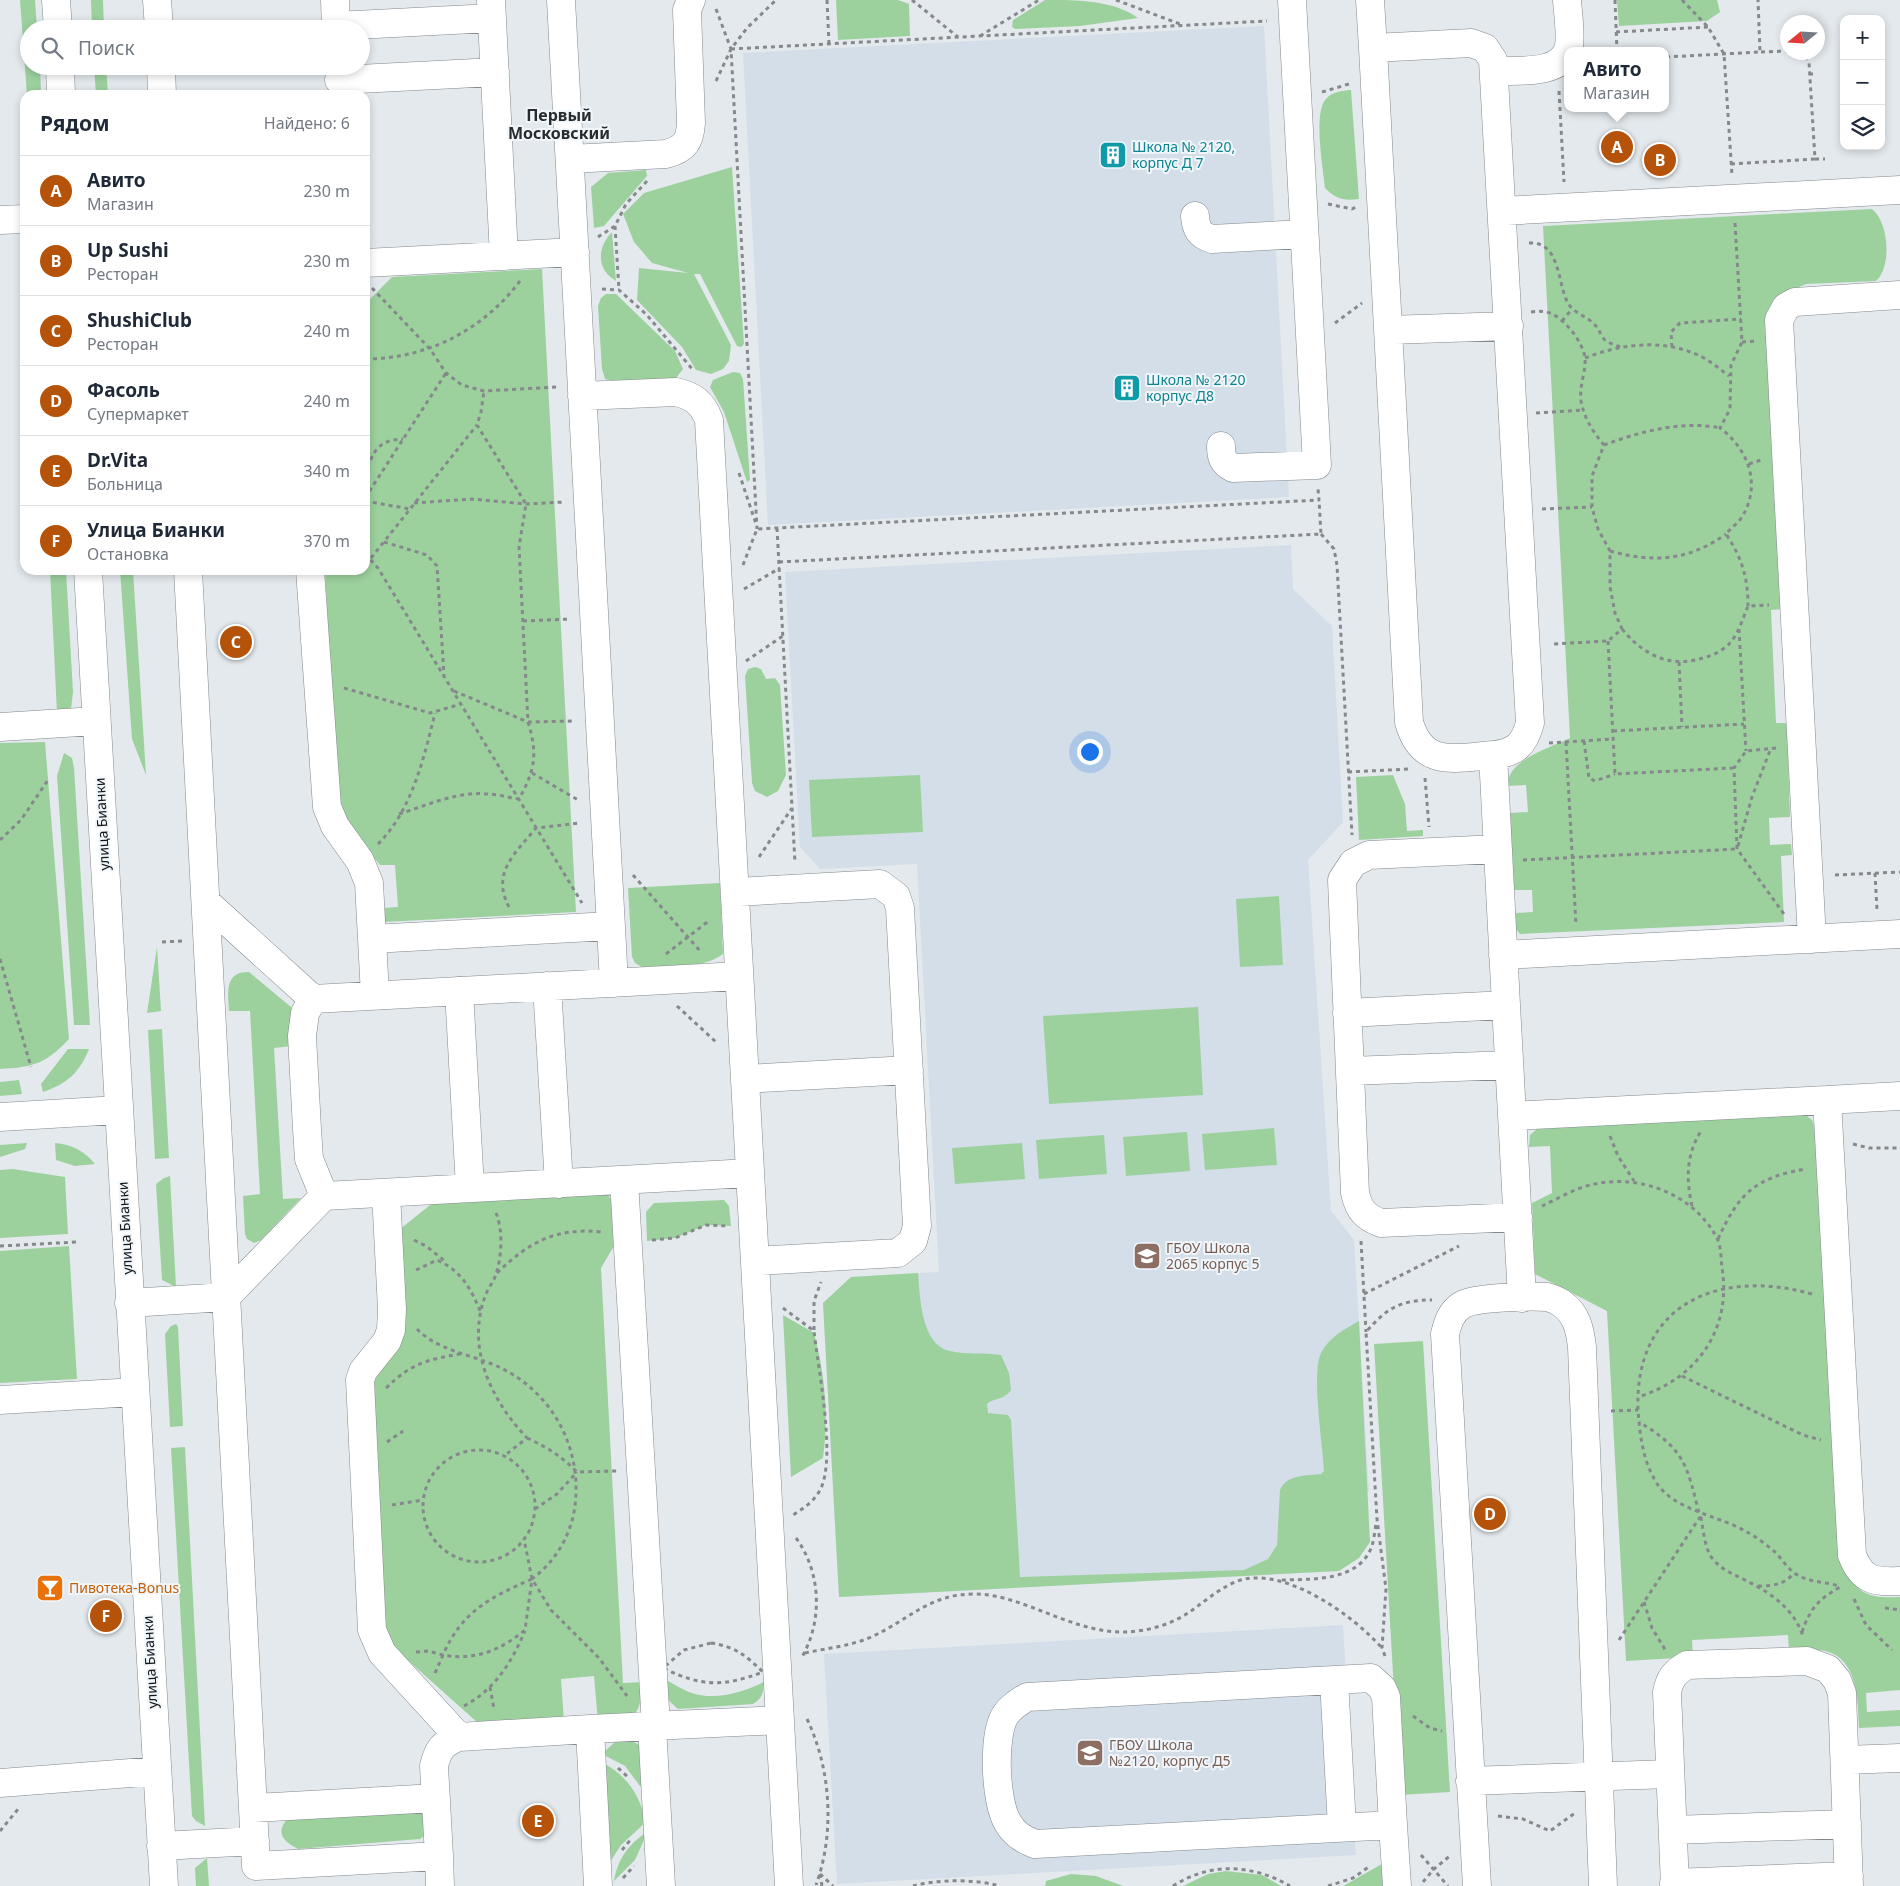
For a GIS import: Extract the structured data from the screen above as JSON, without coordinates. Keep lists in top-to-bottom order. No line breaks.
{"streets":{"street":["улица Бианки"]},"districts":["Первый Московский"],"places":{"building":["Школа № 2120, корпус Д 7","Школа № 2120 корпус Д8"],"school or university":["ГБОУ Школа 2065 корпус 5","ГБОУ Школа №2120, корпус Д5"],"bar":["Пивотека-Bonus"]},"north":"left","page":{"map_buttons":["+","−"],"search":"Поиск","popup":["Авито","Магазин"],"heading":["Рядом","Найдено: 6"],"pins":["A","B","C","D","F","E"],"list":[{"mark":"A","name":"Авито","note":"Магазин","value":"230 m"},{"mark":"B","name":"Up Sushi","note":"Ресторан","value":"230 m"},{"mark":"C","name":"ShushiClub","note":"Ресторан","value":"240 m"},{"mark":"D","name":"Фасоль","note":"Супермаркет","value":"240 m"},{"mark":"E","name":"Dr.Vita","note":"Больница","value":"340 m"},{"mark":"F","name":"Улица Бианки","note":"Остановка","value":"370 m"}]}}
